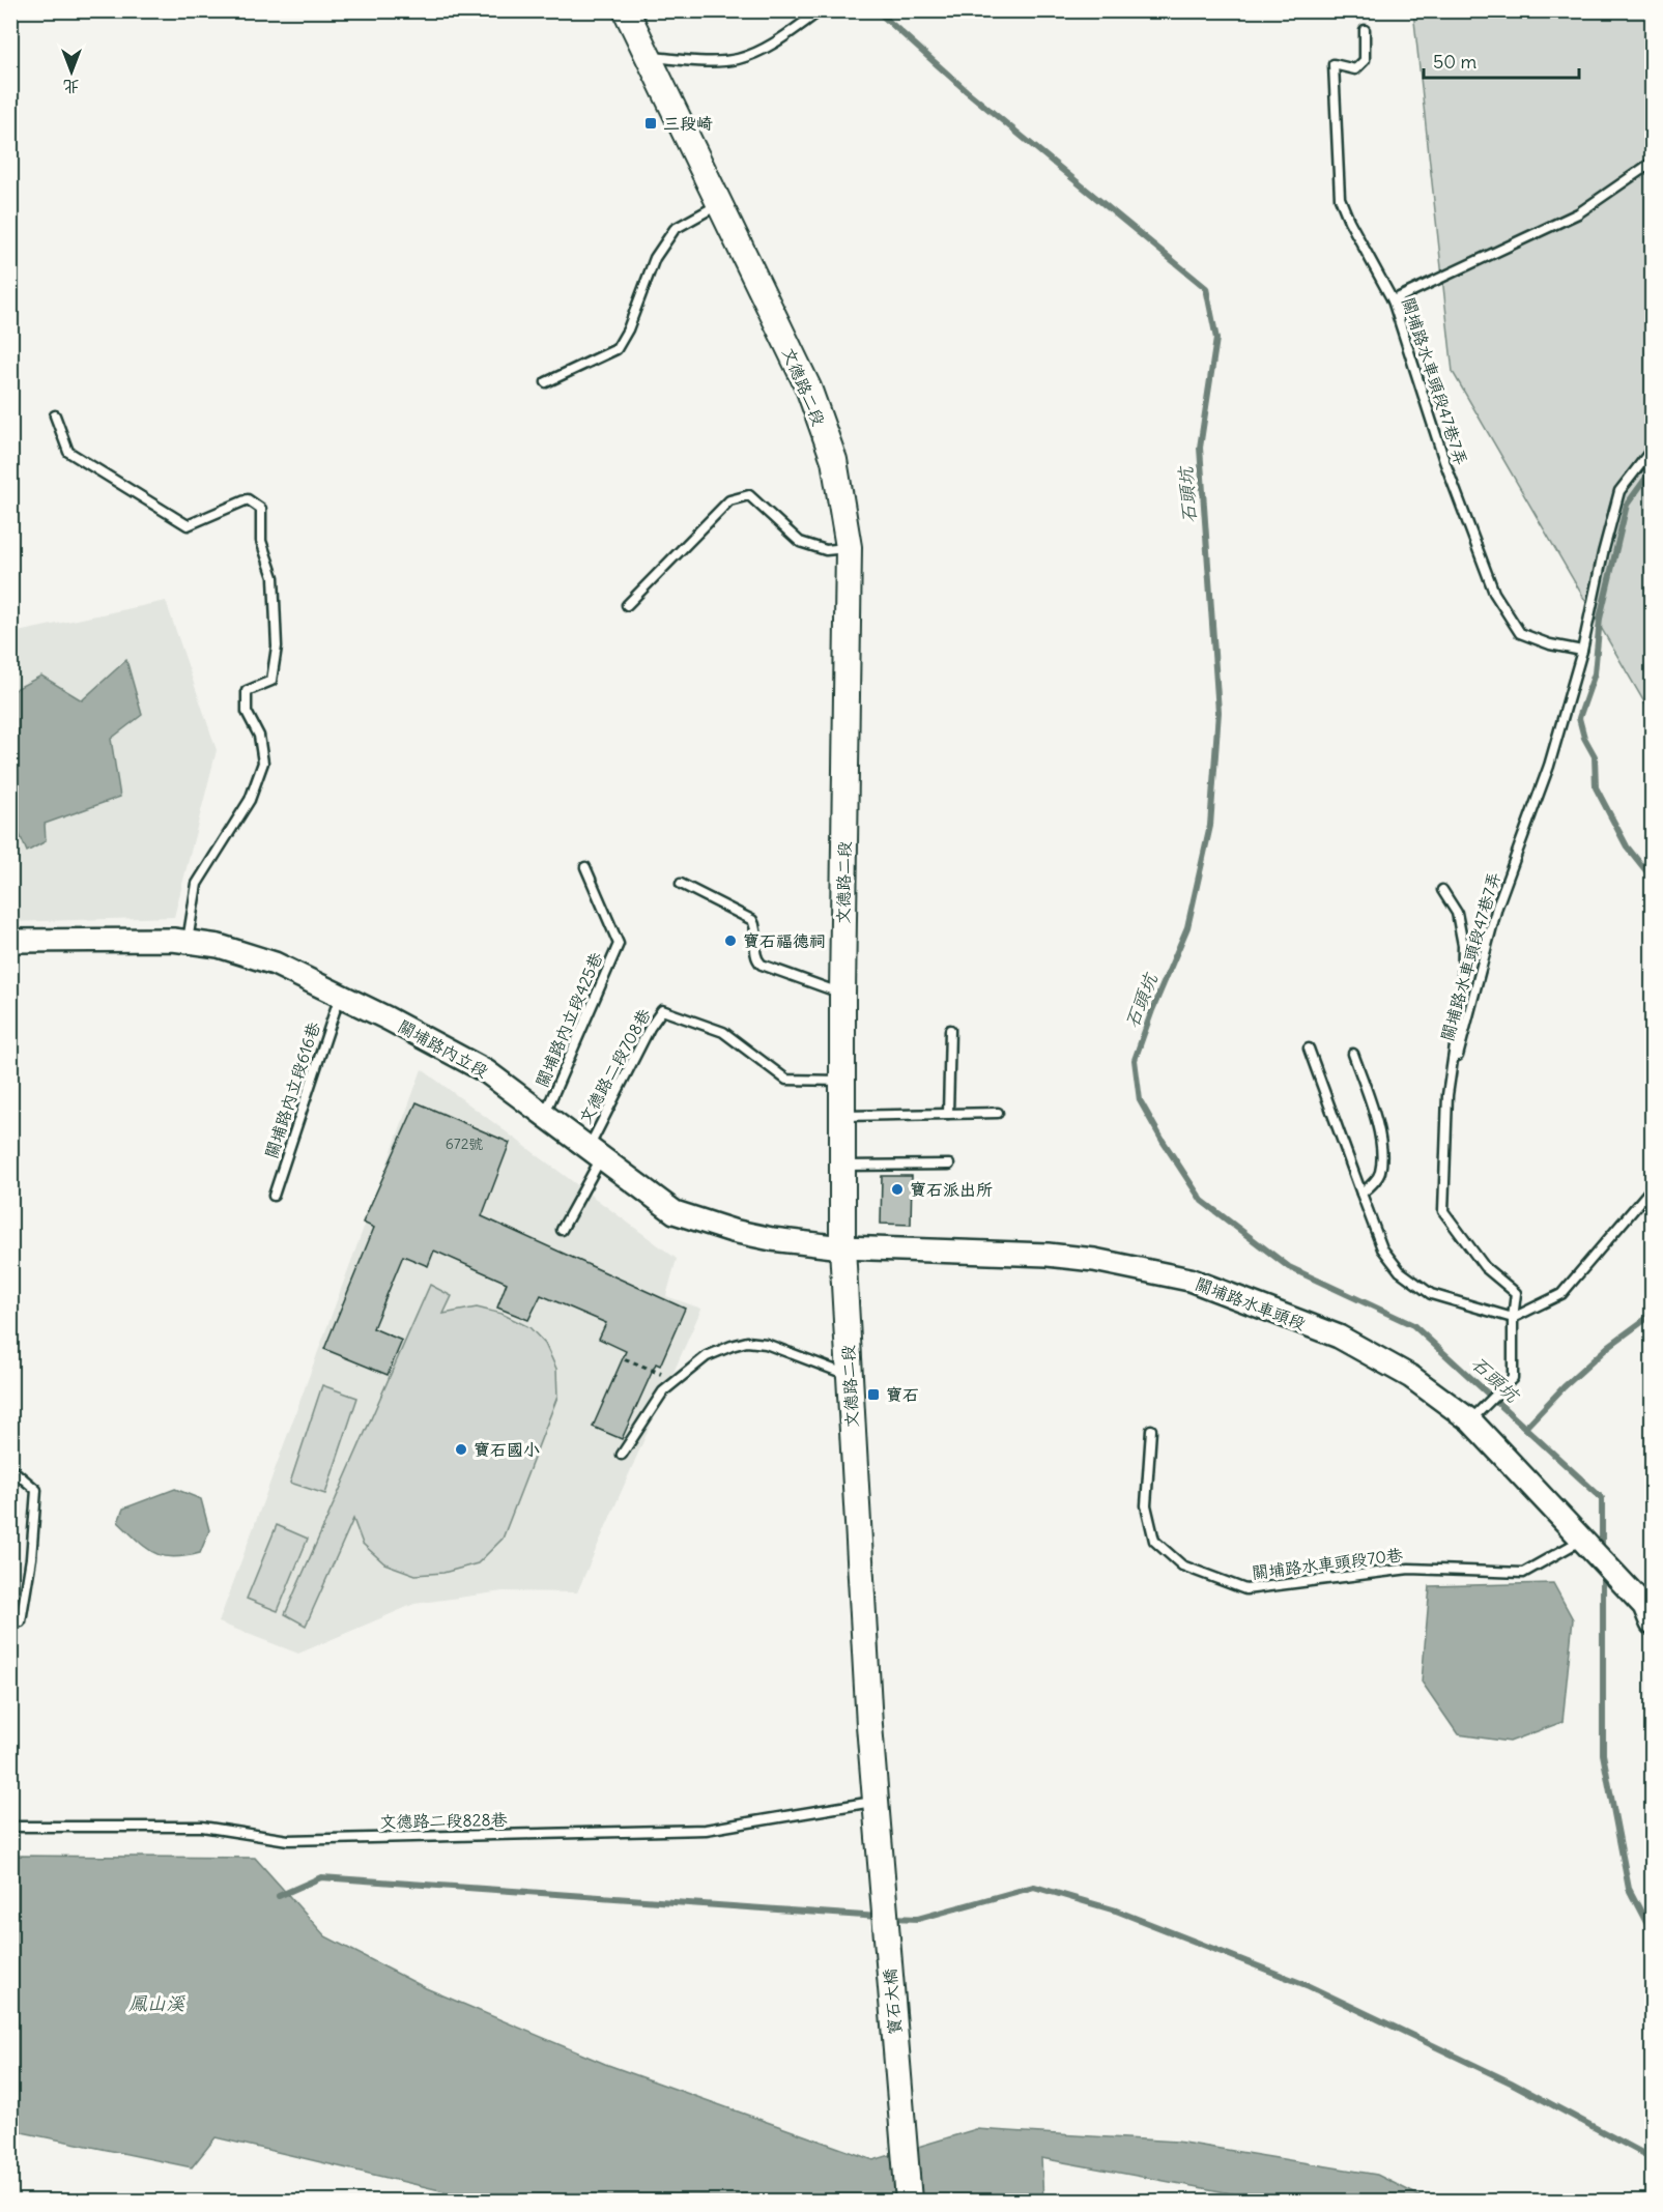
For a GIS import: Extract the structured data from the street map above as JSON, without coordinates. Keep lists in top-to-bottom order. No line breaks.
{"streets":{"main road":["文德路二段","寶石大橋"],"street":["關埔路內立段","關埔路水車頭段"],"lane":["關埔路水車頭段47巷7弄","關埔路內立段425巷","文德路二段708巷","關埔路內立段616巷","關埔路水車頭段70巷","文德路二段828巷"]},"crossings":[["文德路二段","關埔路內立段"],["文德路二段","文德路二段708巷"],["文德路二段","關埔路水車頭段"],["文德路二段","文德路二段828巷"],["文德路二段","寶石大橋"],["關埔路內立段425巷","關埔路內立段"],["關埔路內立段","文德路二段708巷"],["關埔路內立段","關埔路內立段616巷"],["關埔路內立段","關埔路水車頭段"],["關埔路水車頭段","關埔路水車頭段70巷"],["文德路二段828巷","寶石大橋"]],"water":["石頭坑","鳳山溪"],"places":{"transit":["三段崎","寶石"],"other":["寶石福德祠","寶石派出所","寶石國小"]},"house_numbers":["672號"],"scale_bar":"50 m","north":"bottom"}
